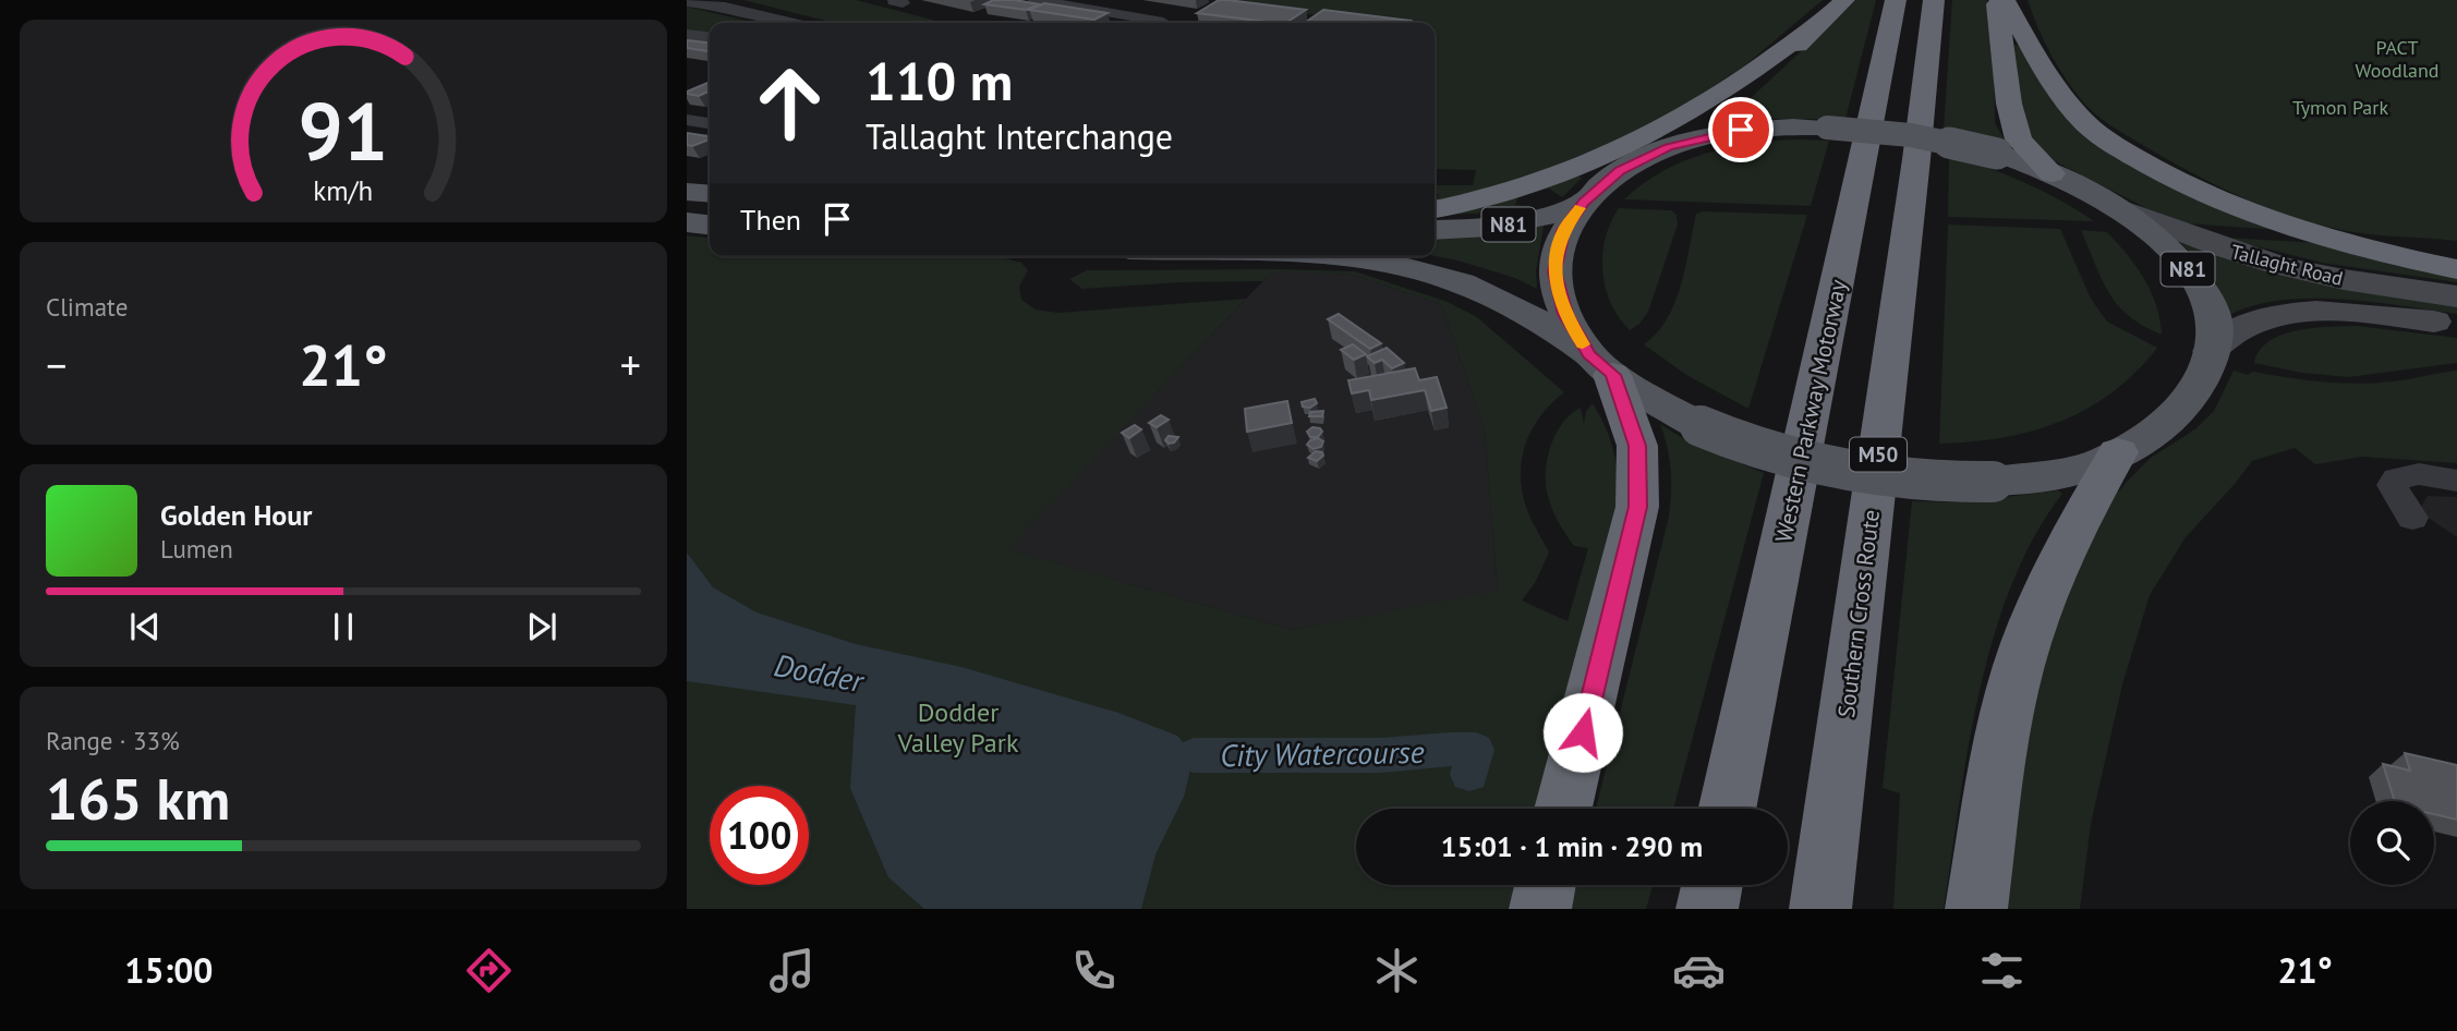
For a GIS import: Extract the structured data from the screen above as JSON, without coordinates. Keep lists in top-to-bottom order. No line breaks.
{"streets":{"highway":["Western Parkway Motorway","M50","Southern Cross Route"],"main road":["N81","Tallaght Road"]},"crossings":[["N81","Tallaght Road"]],"water":["Dodder","City Watercourse"],"parks":["PACT Woodland","Tymon Park","Dodder Valley Park"],"page":{"turn":["110 m","Tallaght Interchange"],"then":"Then","tile":["Climate",["Range · 33%","165 km"]],"heat":["−","21°","+"],"song":["Golden Hour","Lumen"],"limit":"100","trip":"15:01 · 1 min · 290 m","tabs":["15:00","21°"],"gauge":["91","km/h"]}}
